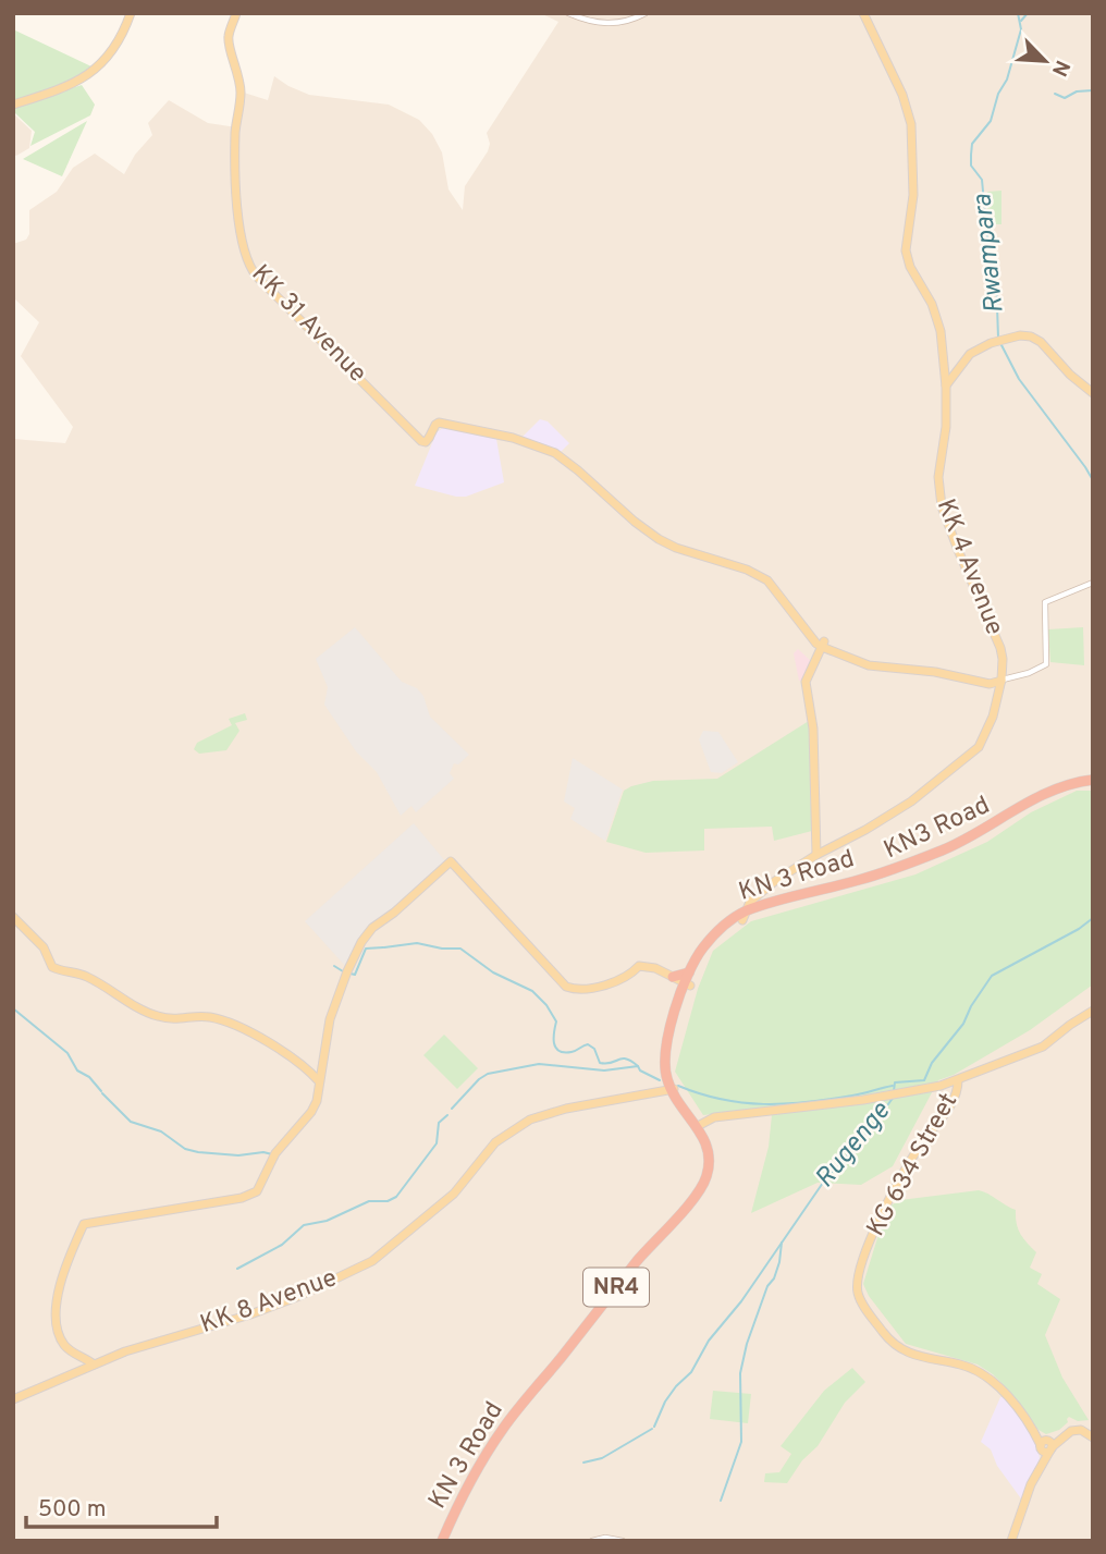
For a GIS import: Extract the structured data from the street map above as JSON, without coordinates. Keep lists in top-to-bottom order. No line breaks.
{"streets":{"highway":["KN3 Road","KN 3 Road","NR4"],"main road":["KK 31 Avenue","KK 4 Avenue","KG 634 Street","KK 8 Avenue"]},"crossings":[["KK 4 Avenue","KN3 Road"],["KK 4 Avenue","KN 3 Road"],["KN3 Road","KN 3 Road"],["KN 3 Road","KK 8 Avenue"]],"water":["Rwampara","Rugenge"],"scale_bar":"500 m","north":"bottom right"}
